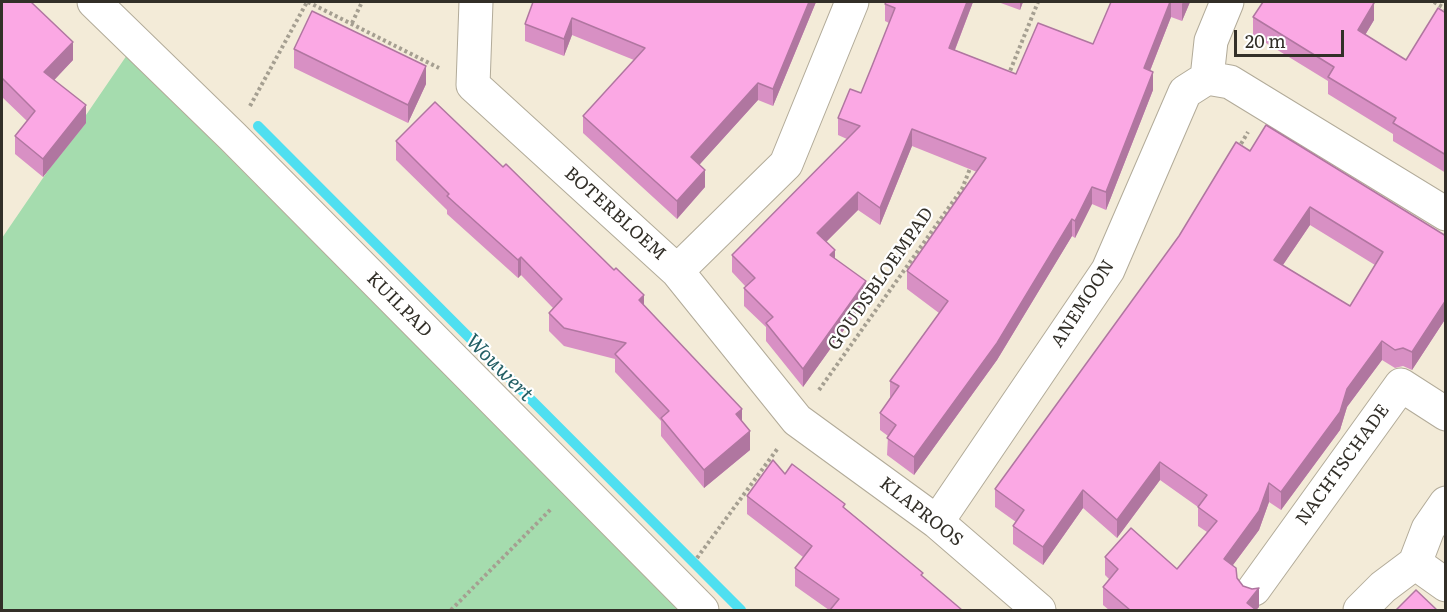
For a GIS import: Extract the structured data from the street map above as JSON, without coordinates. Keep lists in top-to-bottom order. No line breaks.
{"streets":{"street":["BOTERBLOEM","ANEMOON","KUILPAD","NACHTSCHADE","KLAPROOS"],"path":["GOUDSBLOEMPAD"]},"crossings":[["BOTERBLOEM","GOUDSBLOEMPAD"],["BOTERBLOEM","KLAPROOS"],["GOUDSBLOEMPAD","KLAPROOS"],["ANEMOON","KLAPROOS"]],"water":["Wouwert"],"scale_bar":"20 m"}
